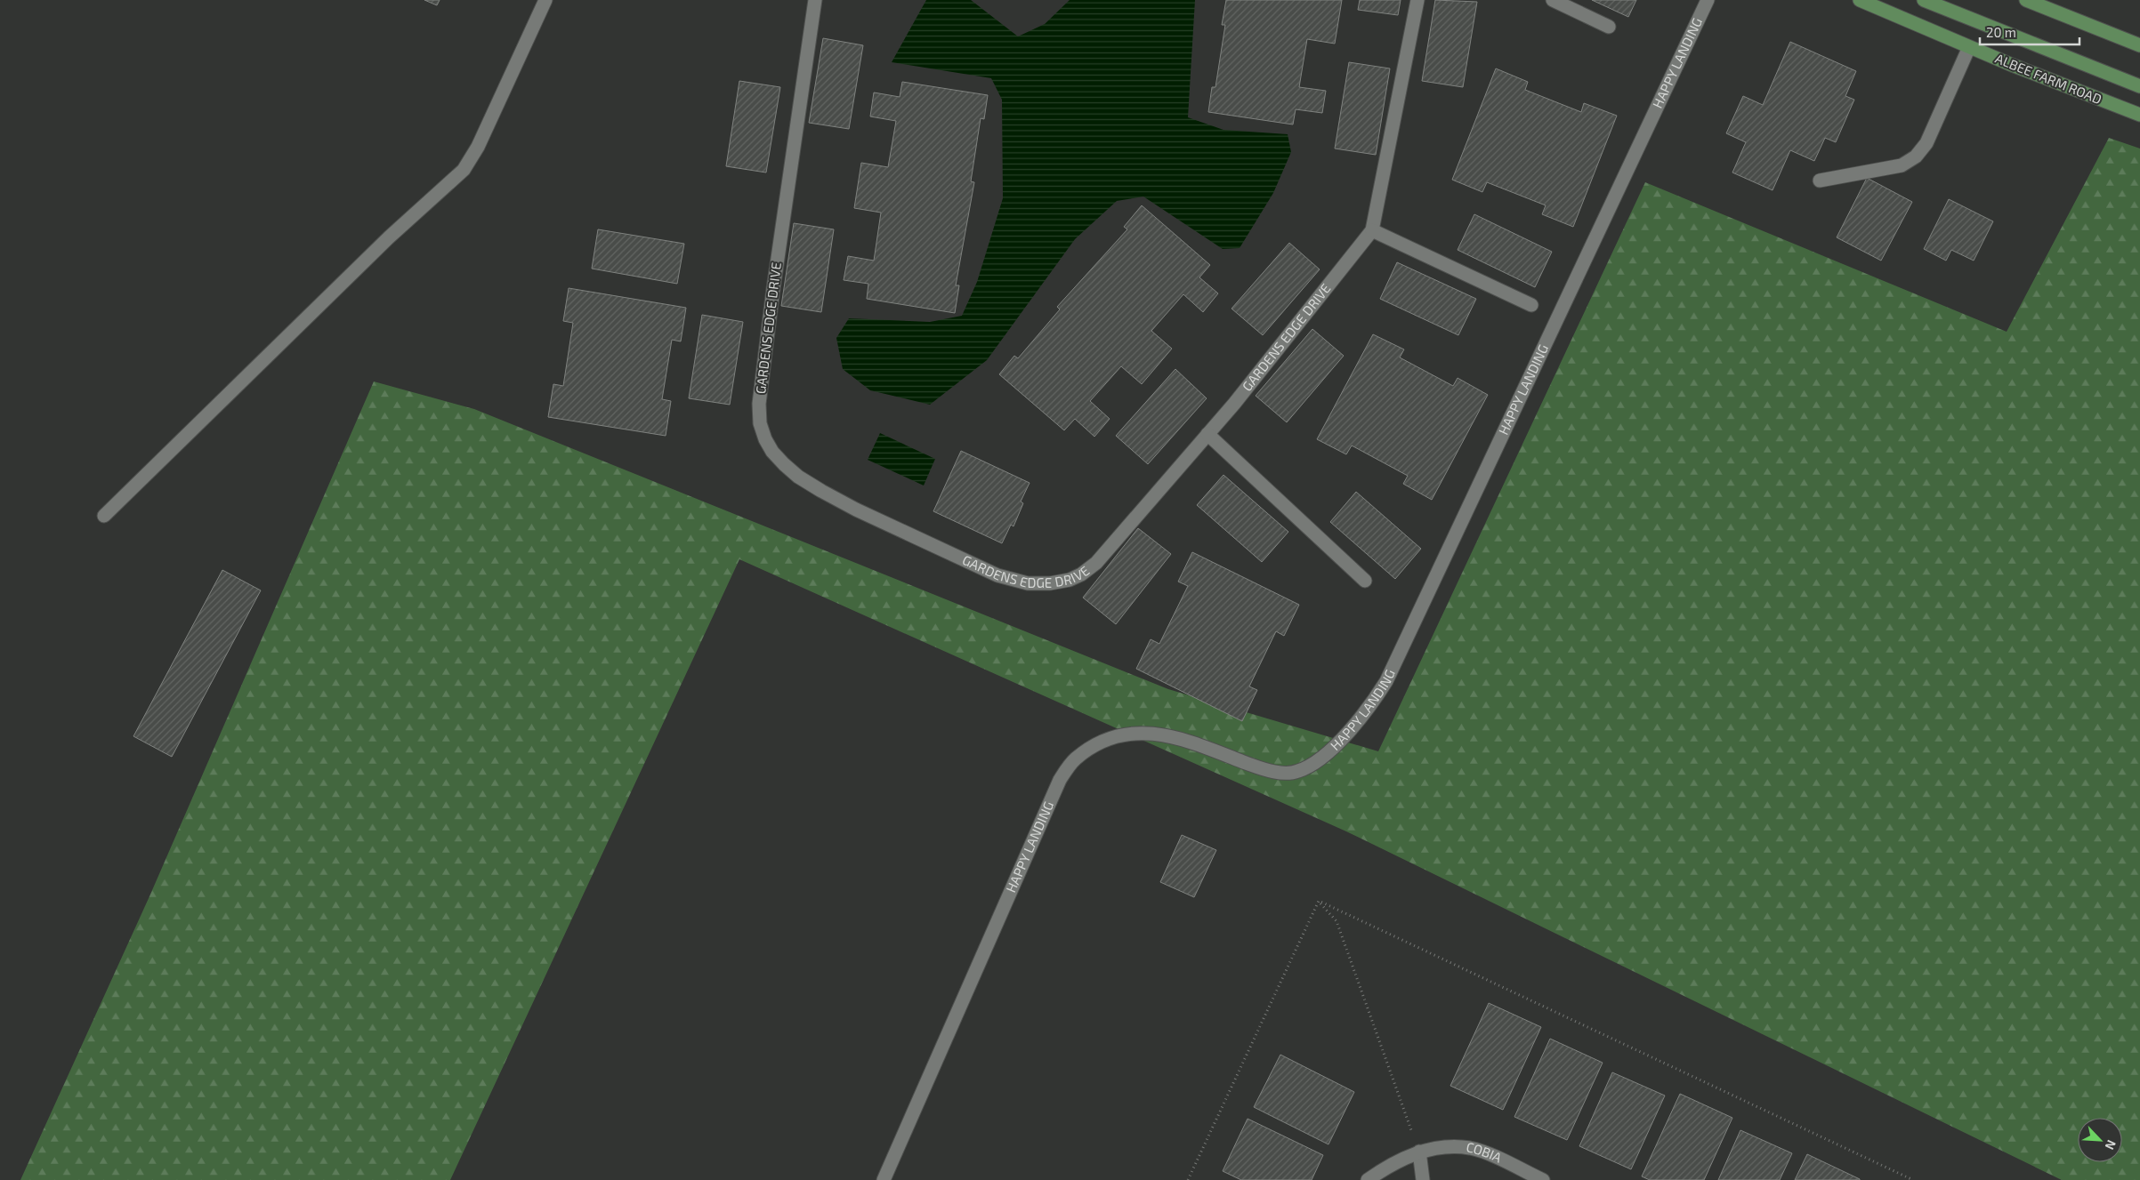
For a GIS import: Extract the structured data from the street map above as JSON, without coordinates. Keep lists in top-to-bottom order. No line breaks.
{"streets":{"main road":["ALBEE FARM ROAD"],"street":["HAPPY LANDING","GARDENS EDGE DRIVE","COBIA"]},"scale_bar":"20 m","north":"bottom right"}
